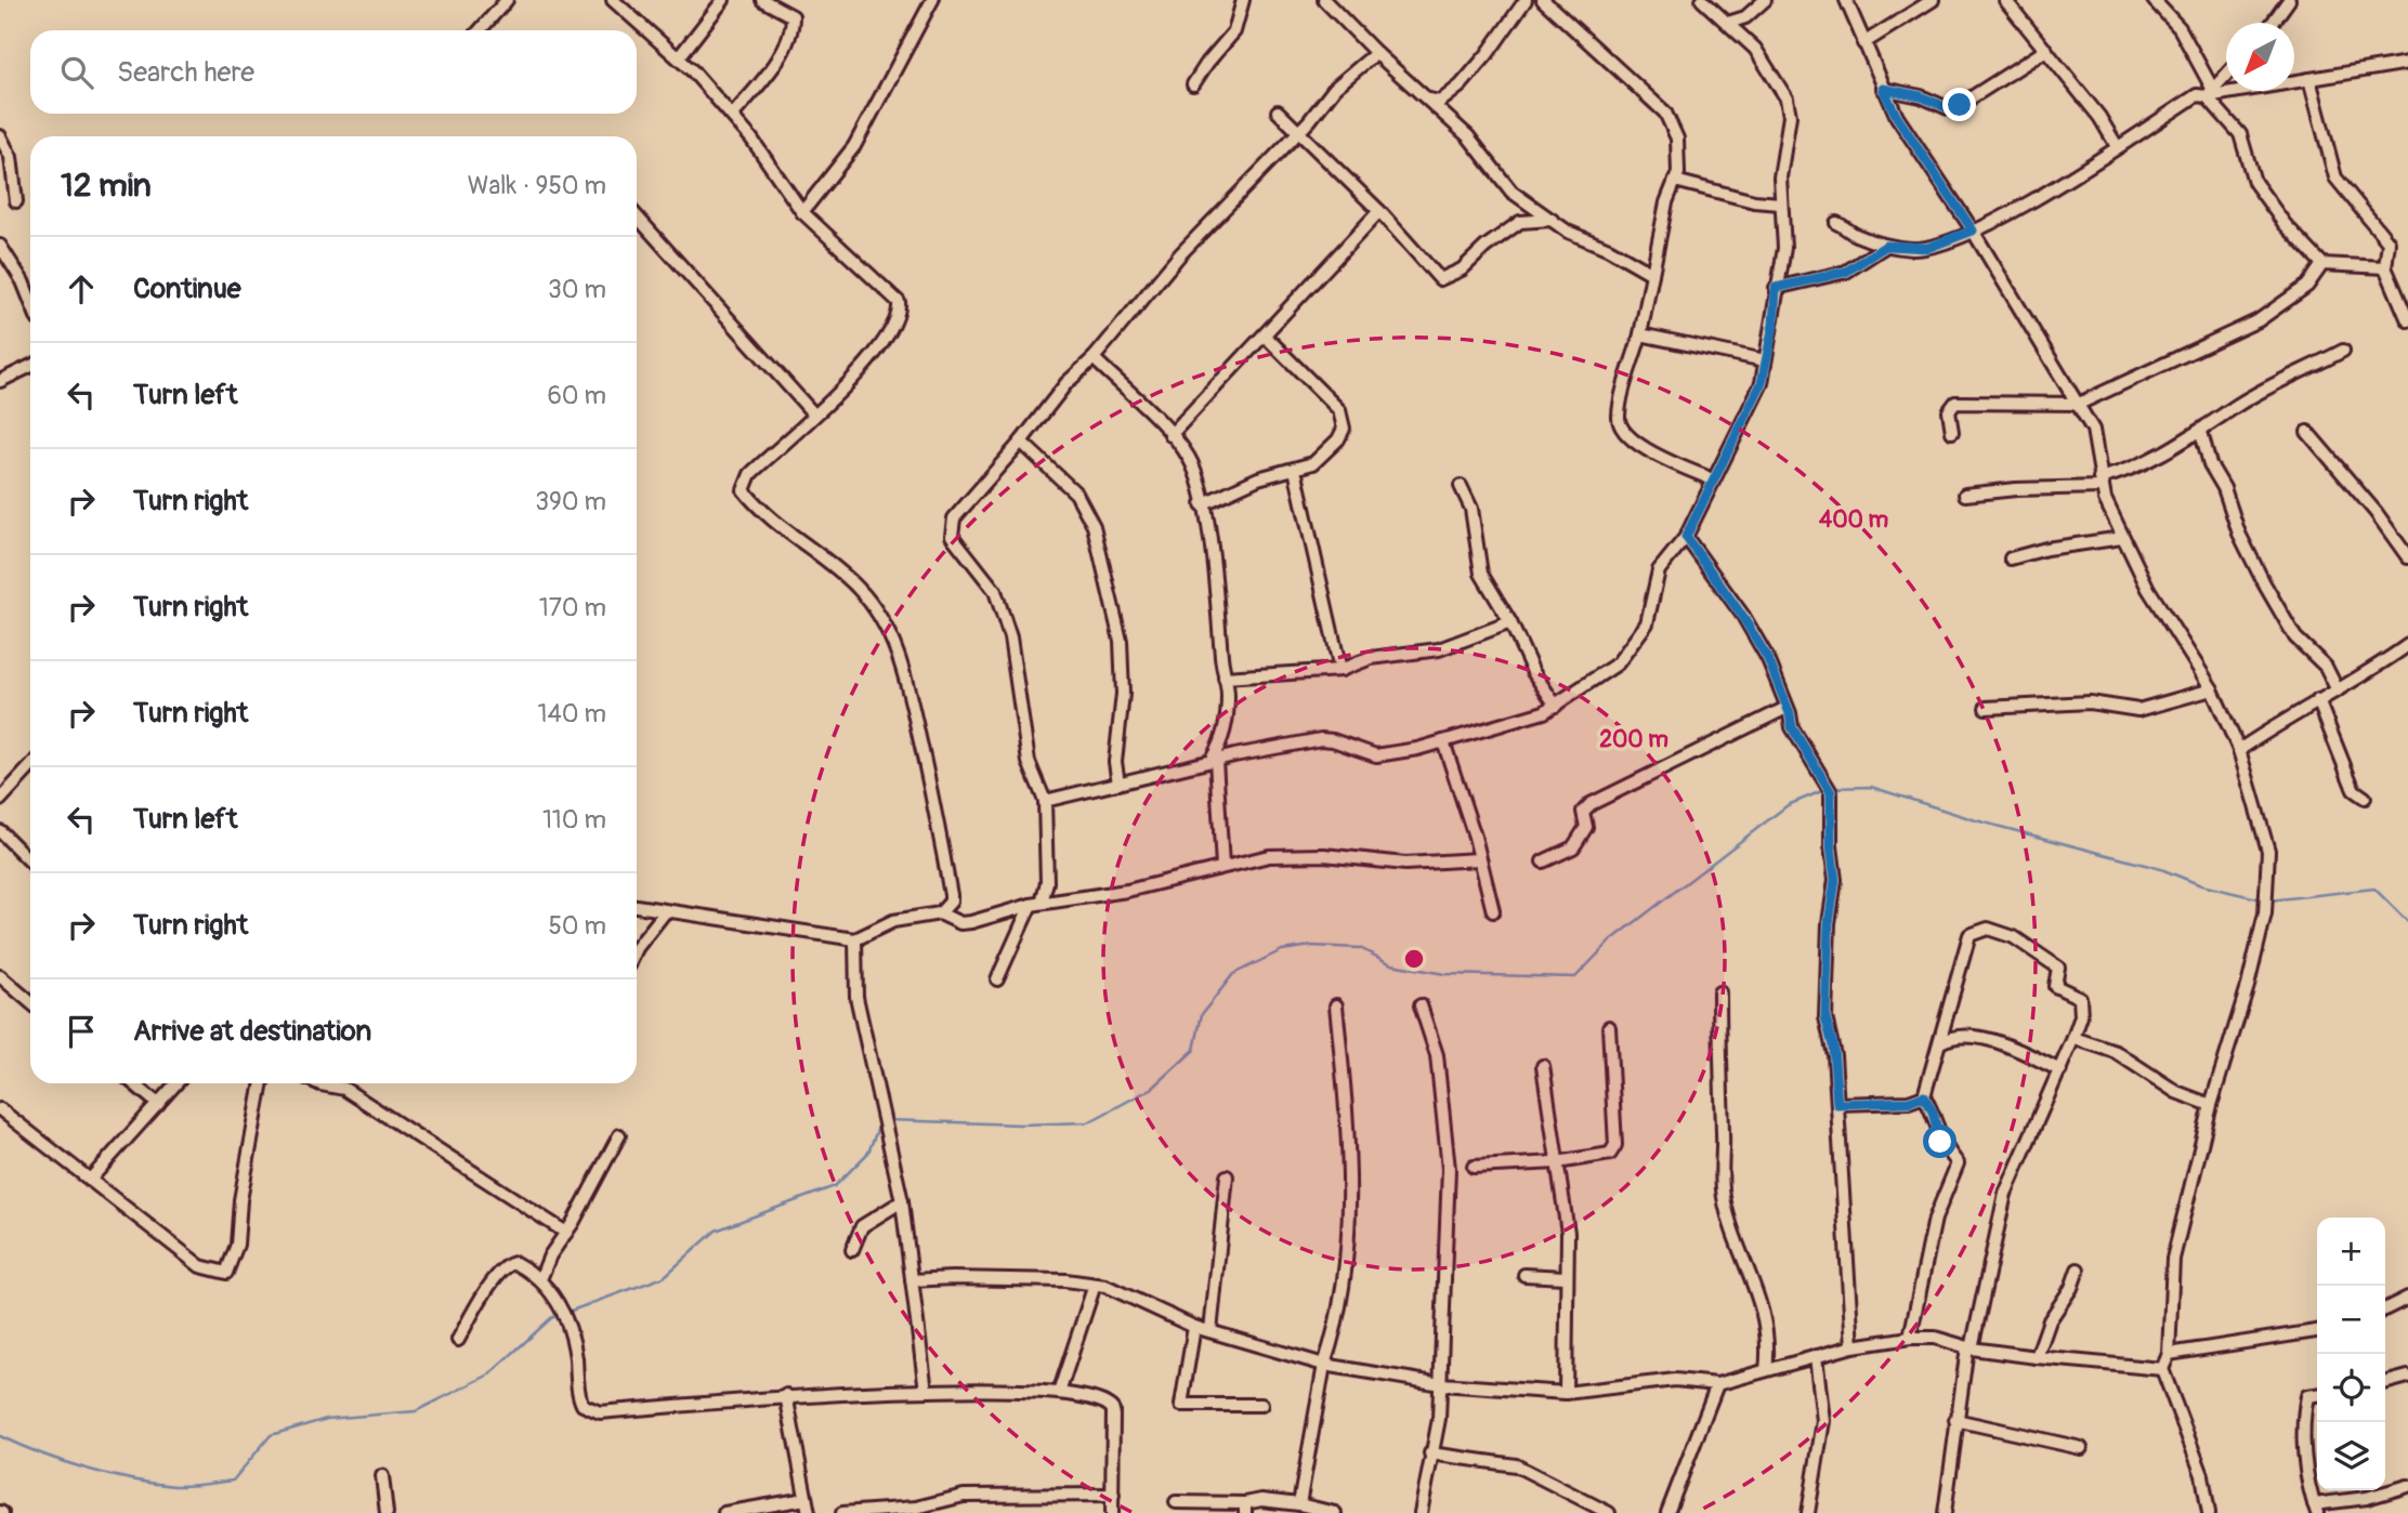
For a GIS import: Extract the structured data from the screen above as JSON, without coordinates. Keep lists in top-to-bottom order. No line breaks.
{"north":"bottom left","page":{"search":"Search here","heading":["12 min","Walk · 950 m"],"list":[["Continue","30 m"],["Turn left","60 m"],["Turn right","390 m"],["Turn right","170 m"],["Turn right","140 m"],["Turn left","110 m"],["Turn right","50 m"],"Arrive at destination"],"map_buttons":["+","−"]},"rings":["400 m","200 m"]}
